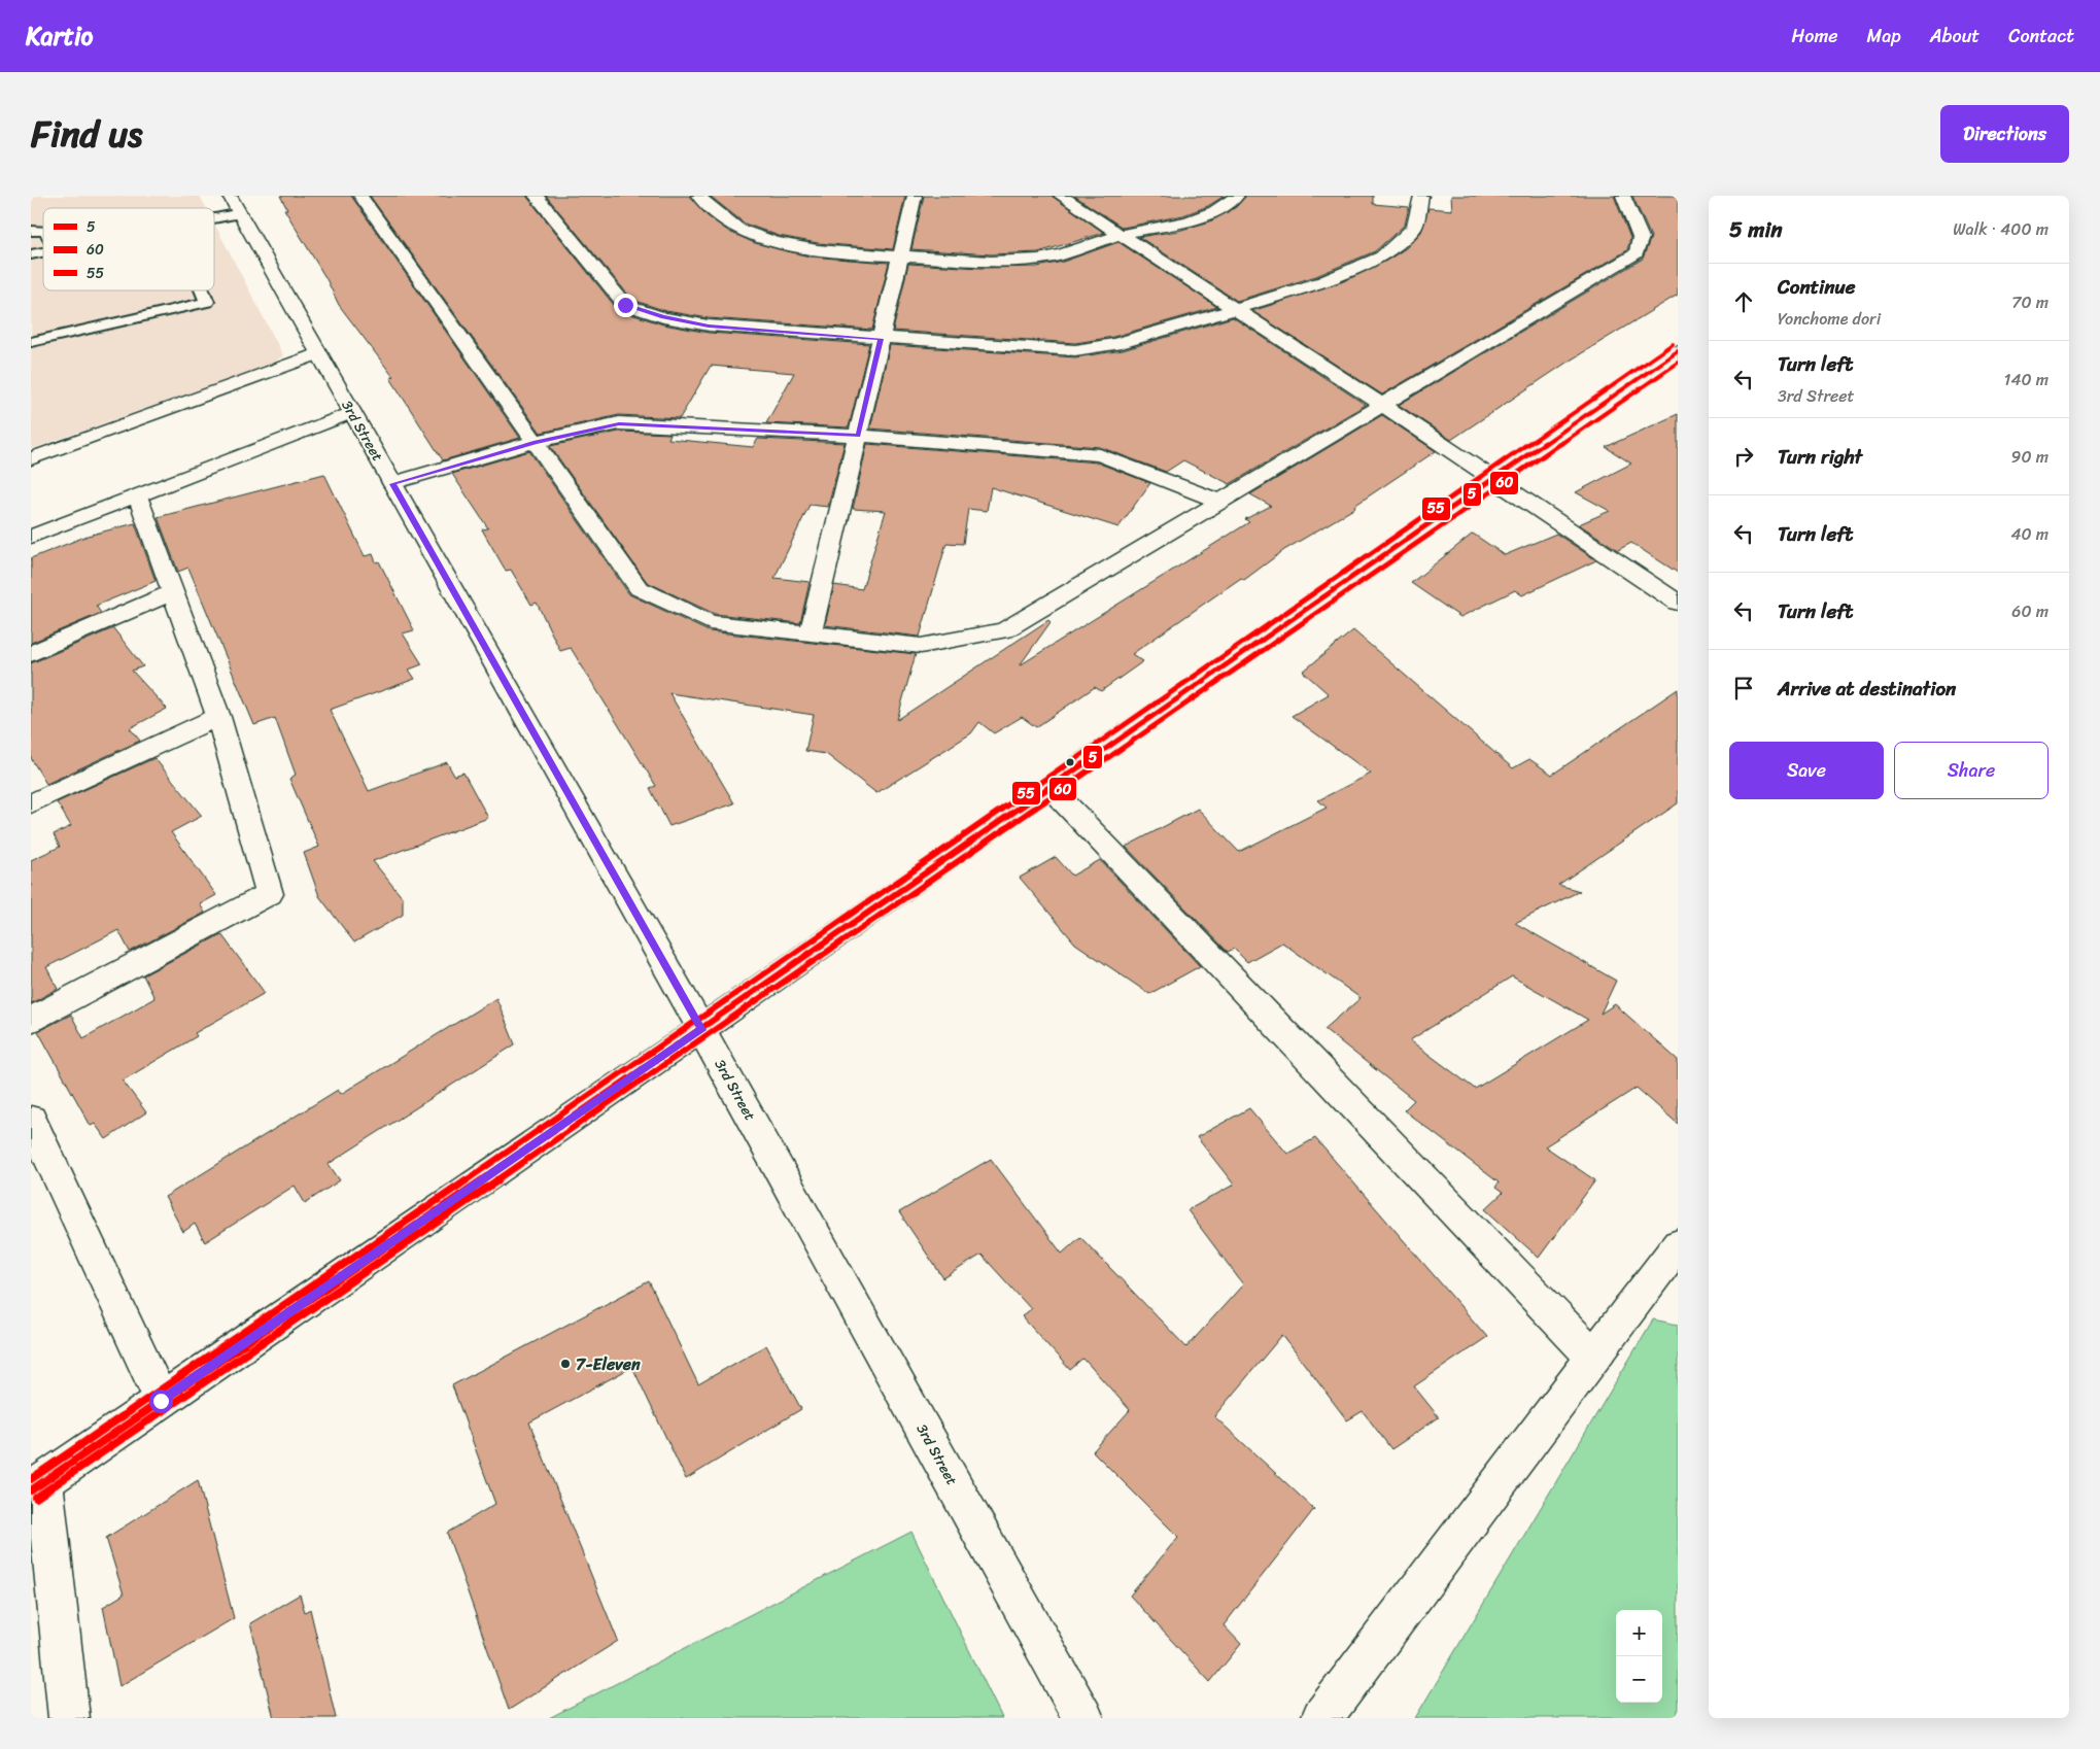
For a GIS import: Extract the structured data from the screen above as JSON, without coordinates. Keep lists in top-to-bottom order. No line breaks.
{"streets":{"street":["3rd Street"]},"places":["7-Eleven"],"lines":["transit line 55","transit line 5","transit line 60"],"legend":["5","60","55"],"page":{"header":"Kartio","nav":["Home","Map","About","Contact"],"title":"Find us","buttons":["Directions",["Save","Share"]],"heading":["5 min","Walk · 400 m"],"list":[["Continue","Yonchome dori","70 m"],["Turn left","3rd Street","140 m"],["Turn right","90 m"],["Turn left","40 m"],["Turn left","60 m"],"Arrive at destination"],"map_buttons":["+","−"]}}
